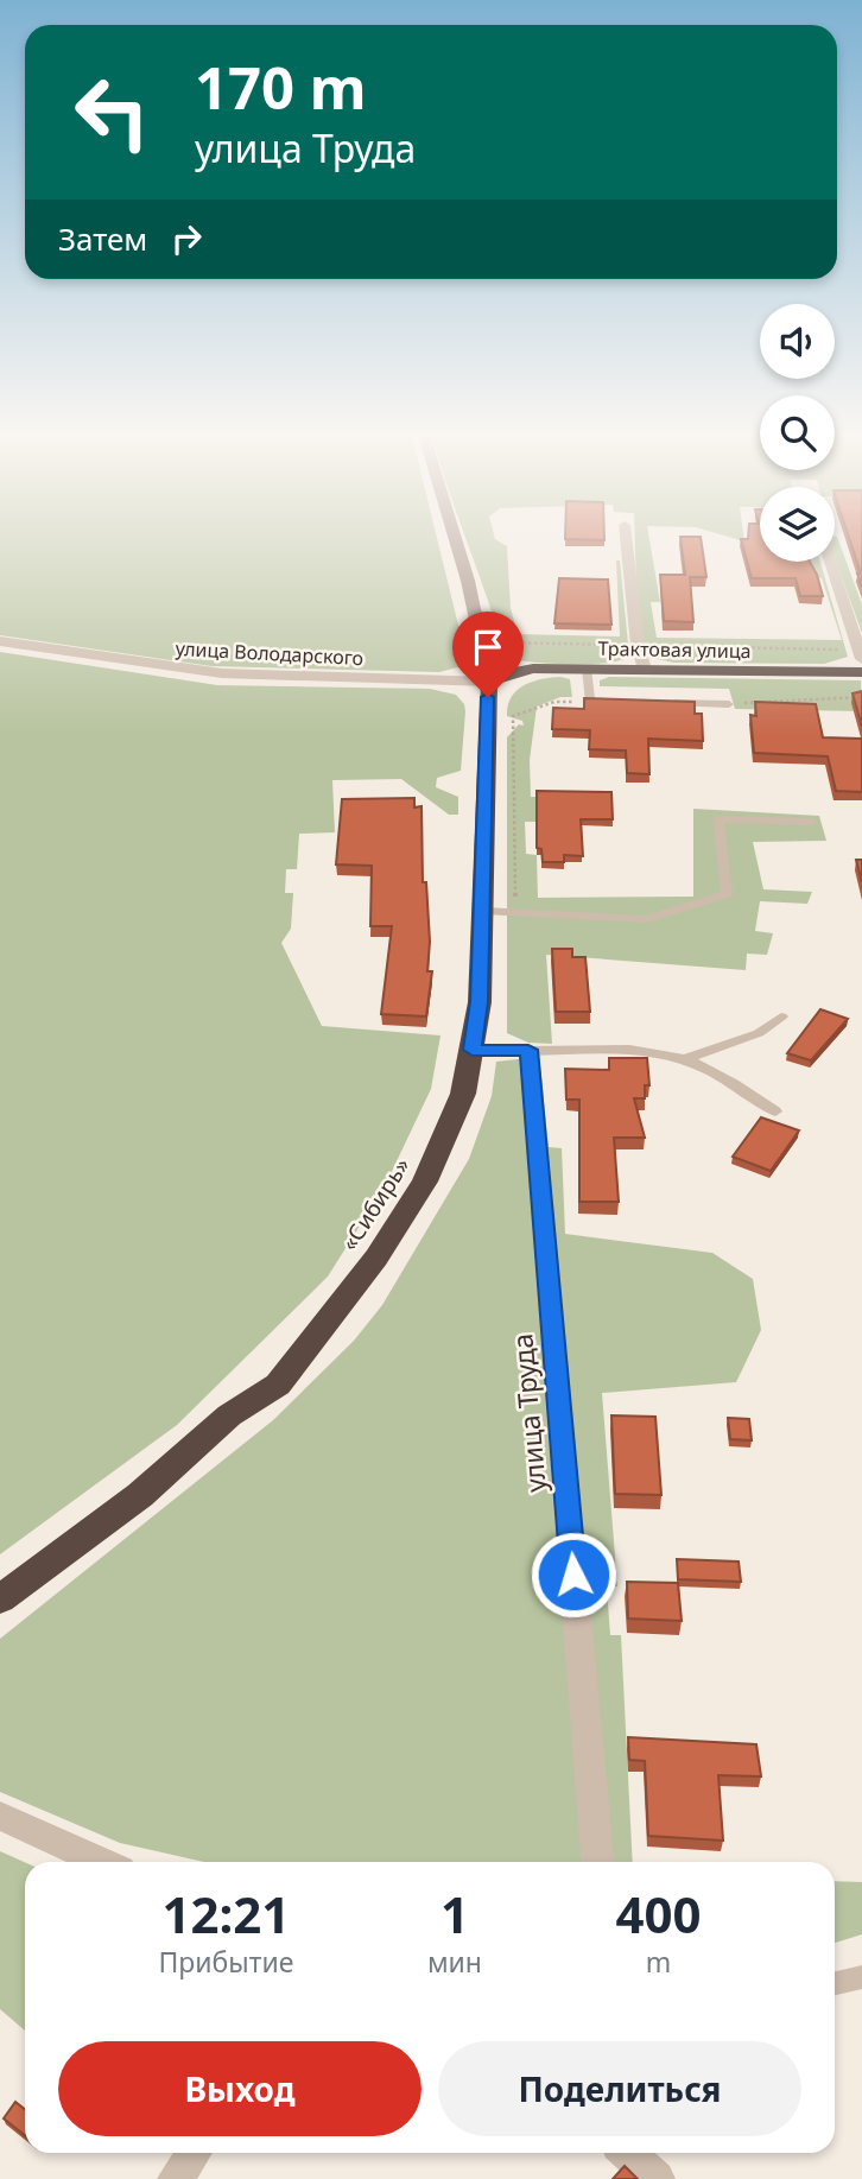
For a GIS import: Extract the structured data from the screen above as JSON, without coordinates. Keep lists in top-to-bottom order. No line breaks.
{"streets":{"highway":["Трактовая улица","«Сибирь»"],"street":["улица Володарского","улица Труда"]},"crossings":[["Трактовая улица","«Сибирь»"]],"page":{"turn":["170 m","улица Труда"],"then":"Затем","eta":["12:21","Прибытие","1","мин","400","m"],"buttons":["Выход","Поделиться"]}}
